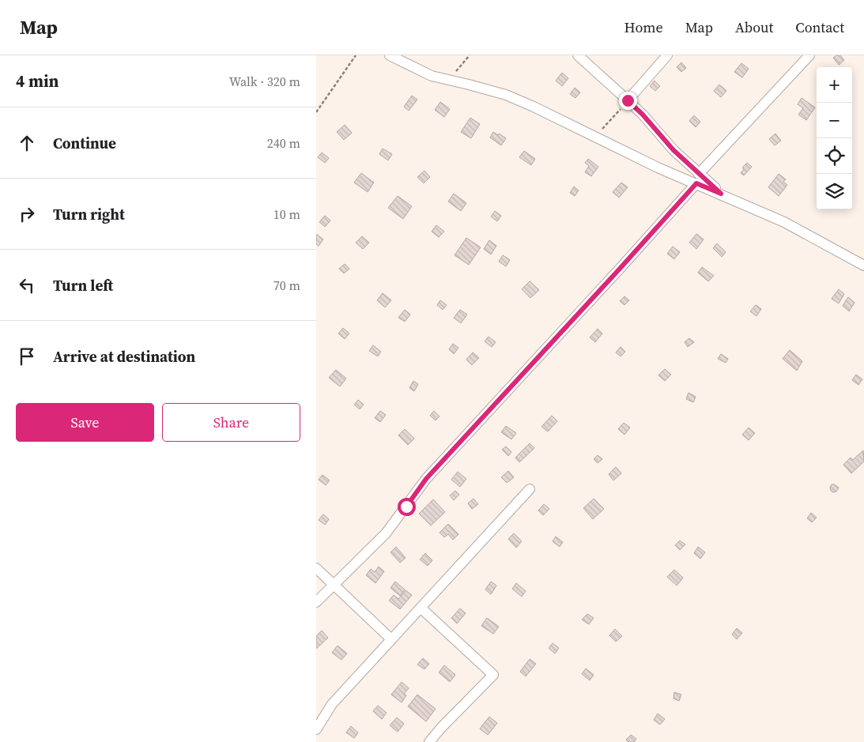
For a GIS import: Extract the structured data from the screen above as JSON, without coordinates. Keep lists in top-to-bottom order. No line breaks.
{"page":{"header":"Map","nav":["Home","Map","About","Contact"],"heading":["4 min","Walk · 320 m"],"map_buttons":["+","−"],"list":[["Continue","240 m"],["Turn right","10 m"],["Turn left","70 m"],"Arrive at destination"],"buttons":["Save","Share"]}}
